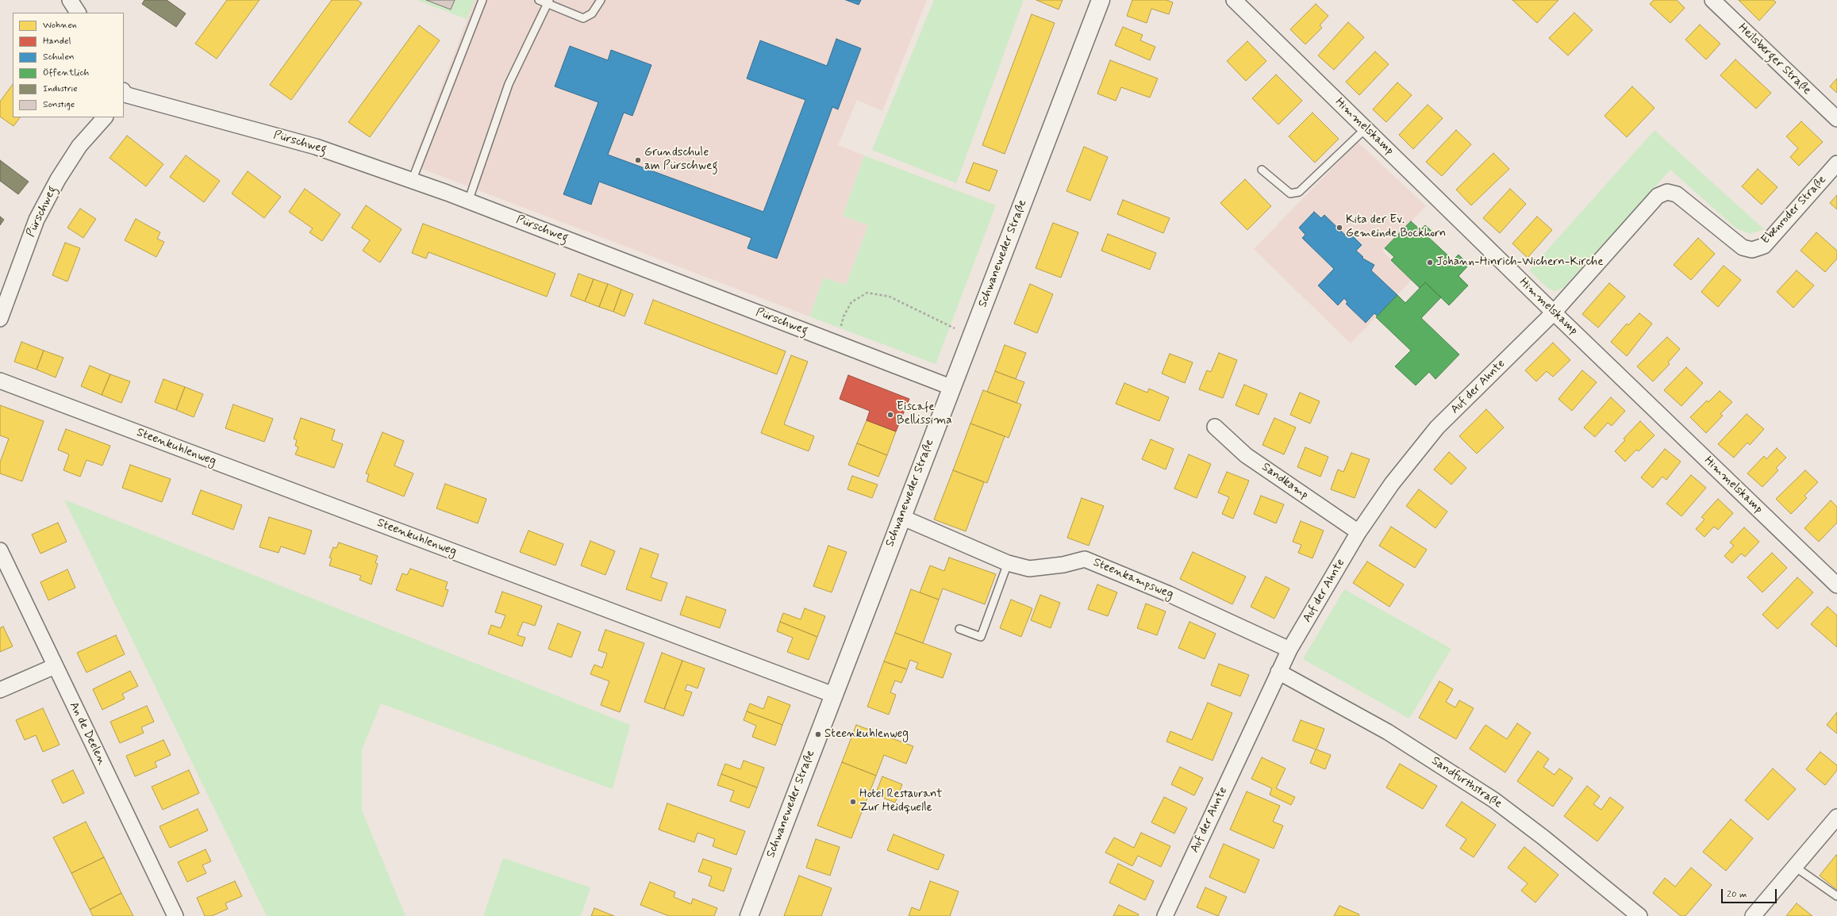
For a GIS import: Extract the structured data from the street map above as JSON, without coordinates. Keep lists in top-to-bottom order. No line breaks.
{"streets":{"main road":["Schwaneweder Straße"],"street":["Heilsberger Straße","Himmelskamp","Pürschweg","Ebenroder Straße","Auf der Ahnte","Steenkuhlenweg","Sandkamp","Steenkampsweg","An de Deelen","Sandfurthstraße"]},"crossings":[["Himmelskamp","Ebenroder Straße"],["Himmelskamp","Auf der Ahnte"],["Pürschweg","Schwaneweder Straße"],["Ebenroder Straße","Auf der Ahnte"],["Schwaneweder Straße","Steenkuhlenweg"],["Schwaneweder Straße","Steenkampsweg"],["Auf der Ahnte","Sandkamp"],["Auf der Ahnte","Steenkampsweg"],["Auf der Ahnte","Sandfurthstraße"]],"places":["Grundschule am Pürschweg","Kita der Ev. Gemeinde Bockhorn","Johann-Hinrich-Wichern-Kirche","Eiscafe Bellissima","Steenkuhlenweg","Hotel Restaurant Zur Heidquelle"],"legend":["Wohnen","Handel","Schulen","Öffentlich","Industrie","Sonstige"],"scale_bar":"20 m"}
